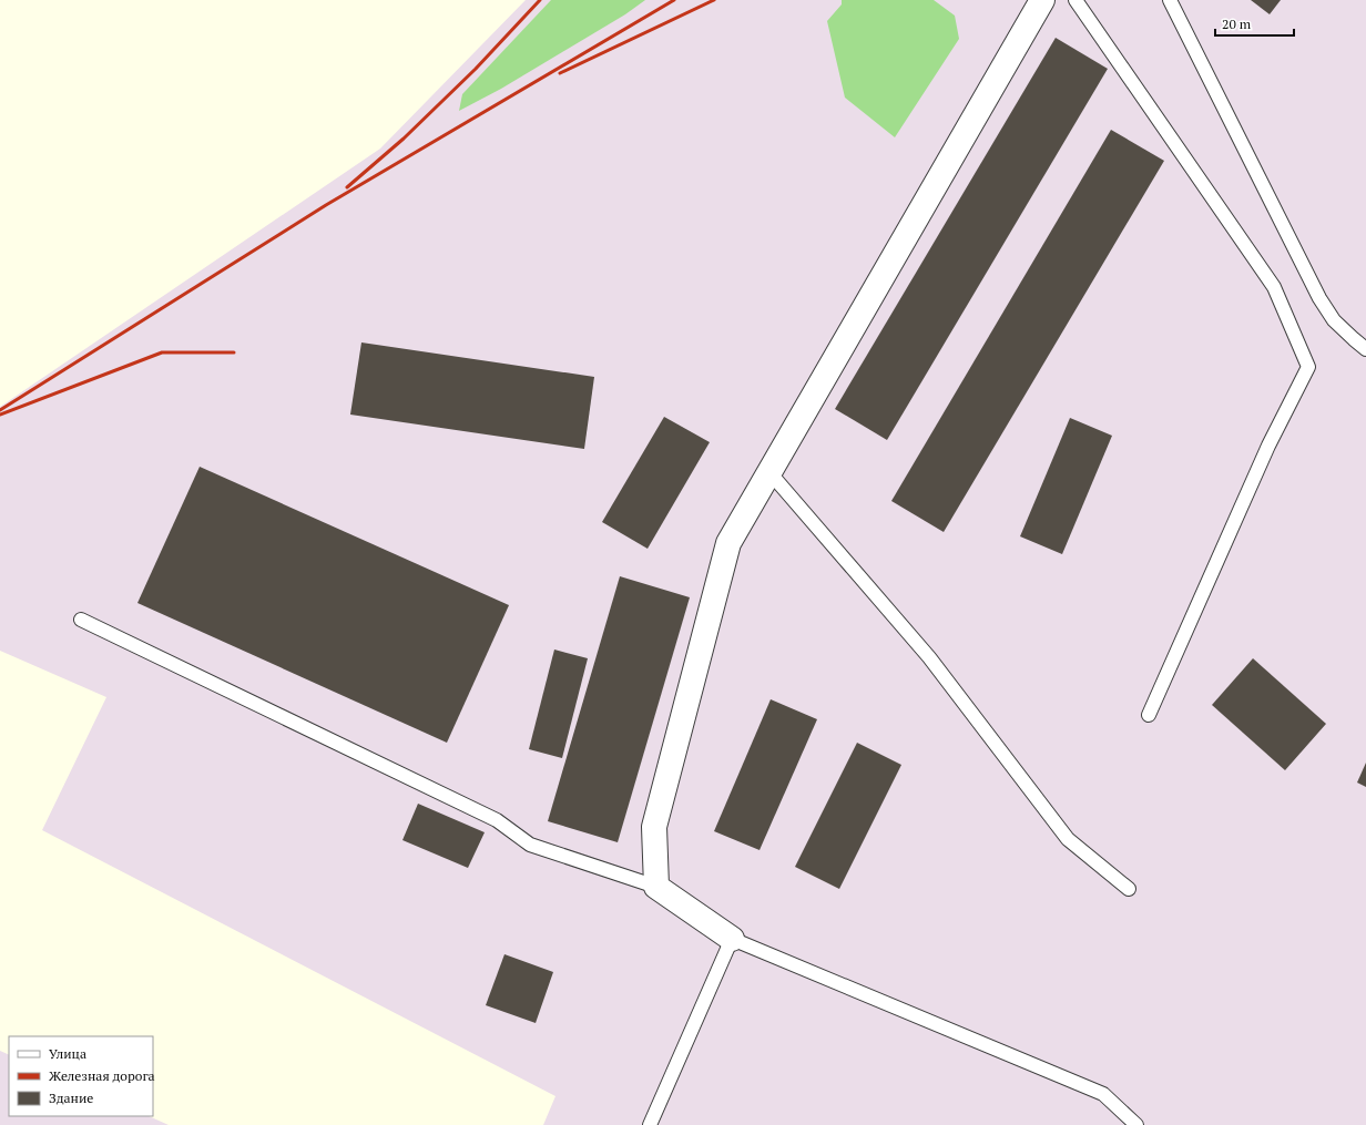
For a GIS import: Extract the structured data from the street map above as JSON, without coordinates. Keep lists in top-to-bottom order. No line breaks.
{"legend":["Улица","Железная дорога","Здание"],"scale_bar":"20 m"}
